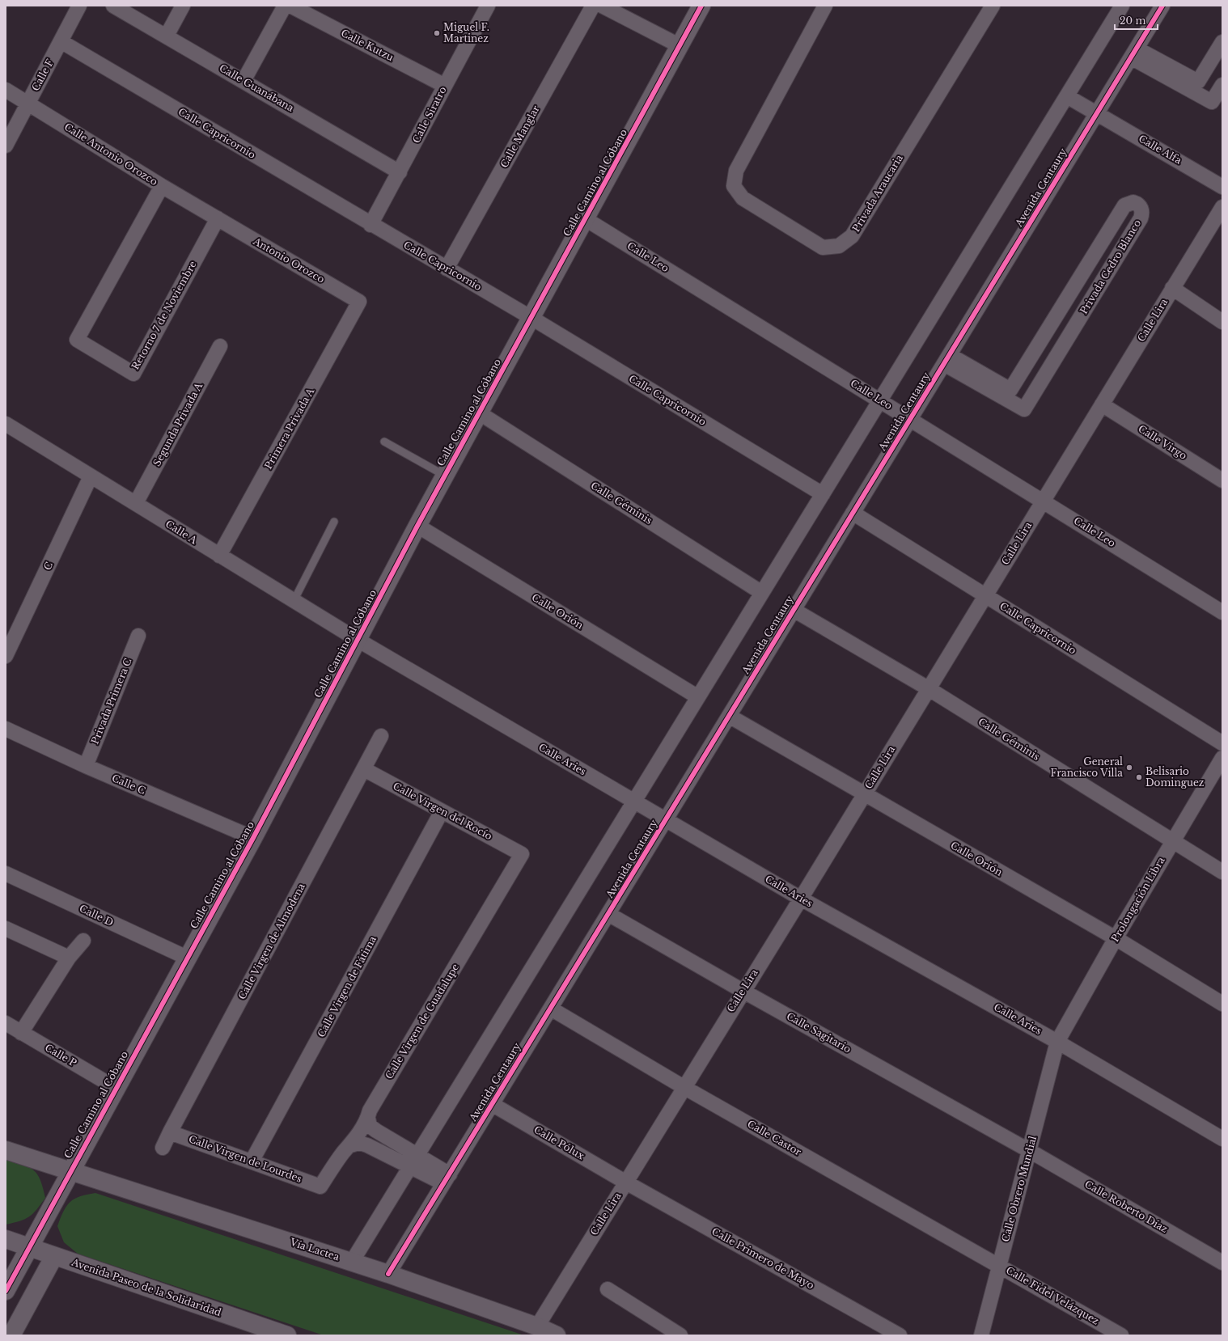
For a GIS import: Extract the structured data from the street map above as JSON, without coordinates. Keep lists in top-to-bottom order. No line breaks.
{"streets":{"street":["Calle Kutzu","Calle F","Calle Guanábana","Calle Siratro","Calle Capricornio","Calle Manglar","Calle Alfa","Calle Antonio Orozco","Calle Camino al Cóbano","Avenida Centaury","Privada Araucaria","Calle Leo","Antonio Orozco","Privada Cedro Blanco","Retorno 7 de Noviembre","Calle Lira","Segunda Privada A","Primera Privada A","Calle Virgo","Calle Géminis","Calle A","C","Calle Orión","Privada Primera C","Calle Aries","Calle C","Calle Virgen del Rocío","Prolongación Libra","Calle D","Calle Virgen de Almodena","Calle Virgen de Fátima","Calle Virgen de Guadalupe","Calle Sagitario","Calle P","Calle Castor","Calle Pólux","Calle Virgen de Lourdes","Calle Obrero Mundial","Calle Roberto Díaz","Vía Lactea","Calle Primero de Mayo","Avenida Paseo de la Solidaridad","Calle Fidel Velázquez"]},"crossings":[["Calle Kutzu","Calle Siratro"],["Calle F","Calle Capricornio"],["Calle F","Calle Antonio Orozco"],["Calle Guanábana","Calle Siratro"],["Calle Siratro","Calle Capricornio"],["Calle Capricornio","Calle Manglar"],["Calle Capricornio","Calle Camino al Cóbano"],["Calle Capricornio","Avenida Centaury"],["Calle Capricornio","Calle Lira"],["Calle Alfa","Avenida Centaury"],["Calle Antonio Orozco","Antonio Orozco"],["Calle Antonio Orozco","Retorno 7 de Noviembre"],["Calle Camino al Cóbano","Calle Leo"],["Calle Camino al Cóbano","Calle Géminis"],["Calle Camino al Cóbano","Calle A"],["Calle Camino al Cóbano","Calle Orión"],["Calle Camino al Cóbano","Calle Aries"],["Calle Camino al Cóbano","Calle C"],["Calle Camino al Cóbano","Calle D"],["Calle Camino al Cóbano","Calle P"],["Calle Camino al Cóbano","Vía Lactea"],["Calle Camino al Cóbano","Avenida Paseo de la Solidaridad"],["Avenida Centaury","Calle Leo"],["Avenida Centaury","Privada Cedro Blanco"],["Avenida Centaury","Calle Géminis"],["Avenida Centaury","Calle Orión"],["Avenida Centaury","Calle Aries"],["Avenida Centaury","Calle Sagitario"],["Avenida Centaury","Calle Castor"],["Avenida Centaury","Calle Pólux"],["Avenida Centaury","Vía Lactea"],["Calle Leo","Calle Lira"],["Antonio Orozco","Retorno 7 de Noviembre"],["Antonio Orozco","Primera Privada A"],["Calle Lira","Calle Virgo"],["Calle Lira","Calle Géminis"],["Calle Lira","Calle Orión"],["Calle Lira","Calle Aries"],["Calle Lira","Calle Sagitario"],["Calle Lira","Calle Castor"],["Calle Lira","Calle Pólux"],["Calle Lira","Vía Lactea"],["Calle Lira","Calle Primero de Mayo"],["Segunda Privada A","Calle A"],["Primera Privada A","Calle A"],["Calle Géminis","Prolongación Libra"],["Calle A","C"],["Calle A","Calle Aries"],["Calle Orión","Prolongación Libra"],["Privada Primera C","Calle C"],["Calle Aries","Prolongación Libra"],["Calle Aries","Calle Obrero Mundial"],["Calle Virgen del Rocío","Calle Virgen de Almodena"],["Calle Virgen del Rocío","Calle Virgen de Fátima"],["Calle Virgen del Rocío","Calle Virgen de Guadalupe"],["Prolongación Libra","Calle Obrero Mundial"],["Calle Virgen de Almodena","Calle Virgen de Lourdes"],["Calle Virgen de Fátima","Calle Virgen de Lourdes"],["Calle Virgen de Guadalupe","Calle Virgen de Lourdes"],["Calle Sagitario","Calle Obrero Mundial"],["Calle Sagitario","Calle Roberto Díaz"],["Calle Castor","Calle Obrero Mundial"],["Calle Castor","Calle Fidel Velázquez"],["Calle Pólux","Calle Primero de Mayo"],["Calle Obrero Mundial","Calle Roberto Díaz"],["Calle Obrero Mundial","Calle Fidel Velázquez"]],"places":["Miguel F. Martinez","General Francisco Villa","Belisario Dominguez"],"scale_bar":"20 m"}
